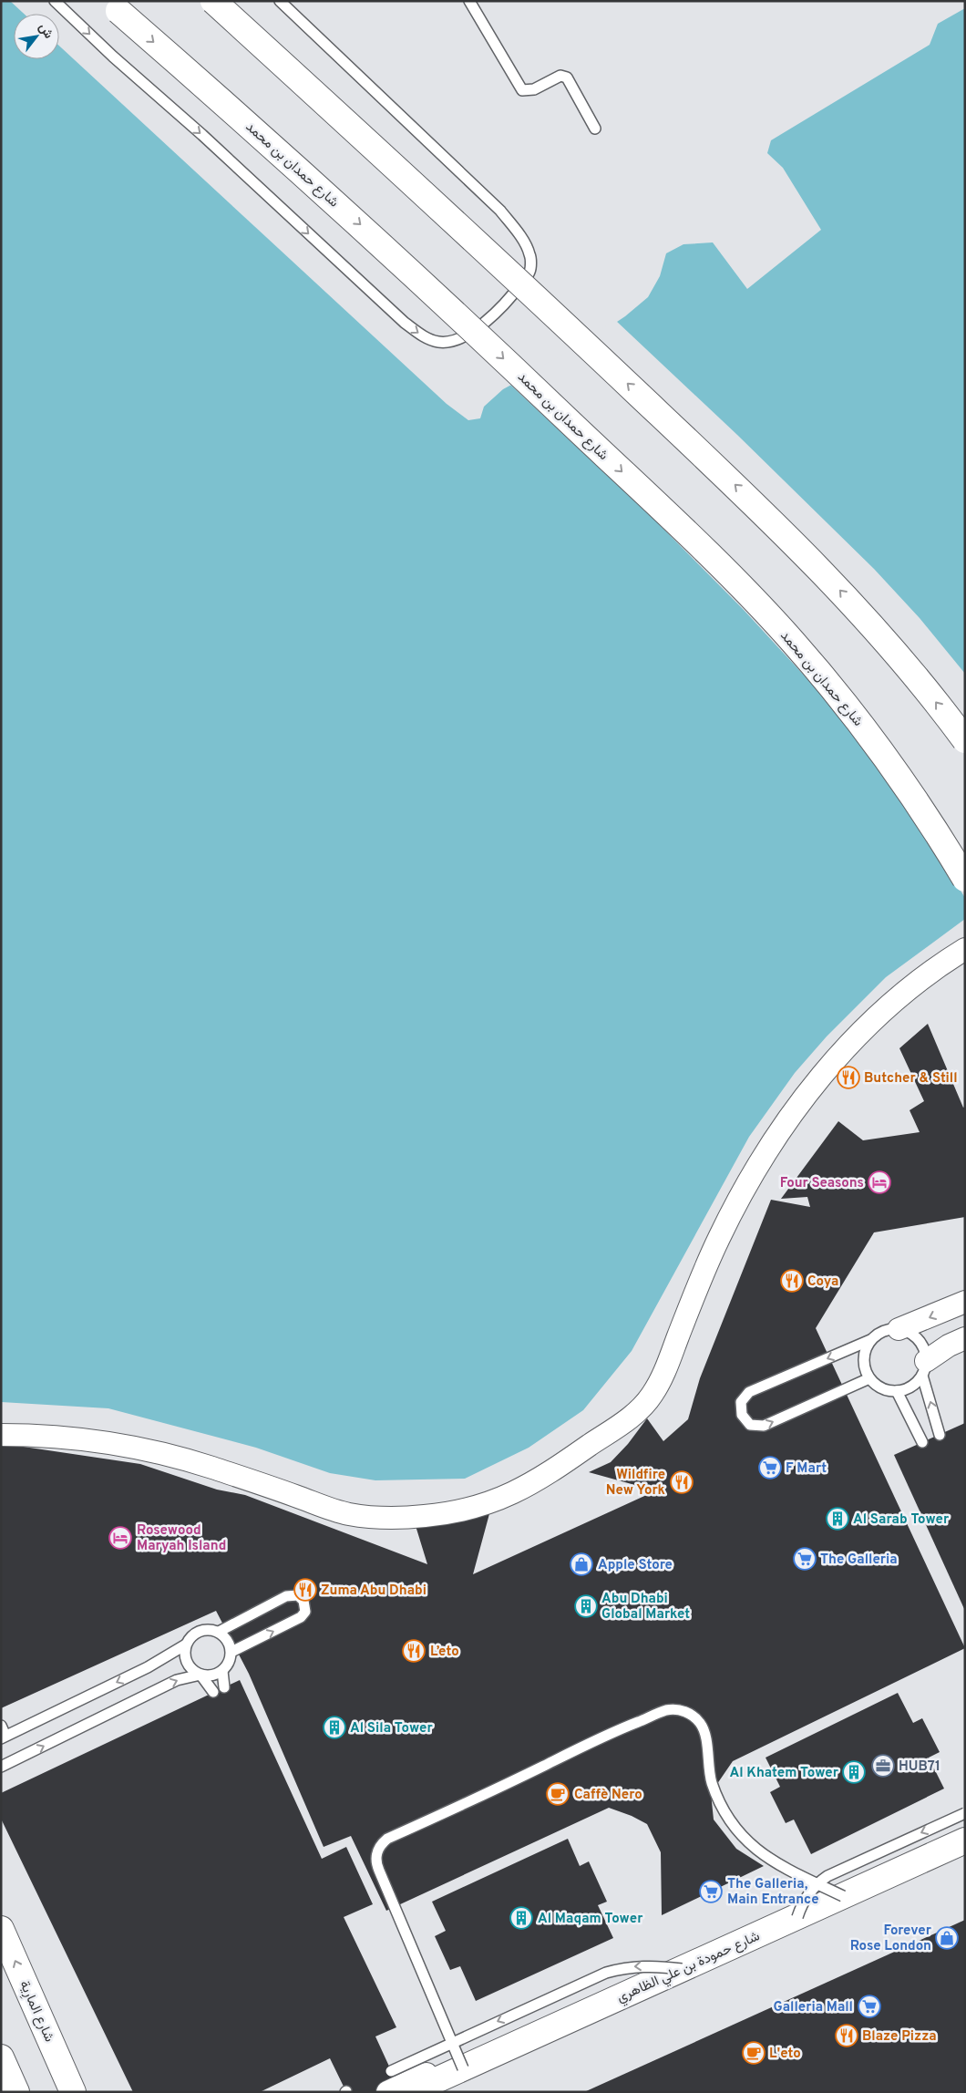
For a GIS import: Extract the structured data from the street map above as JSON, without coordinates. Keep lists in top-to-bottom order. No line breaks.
{"streets":{"main road":["شارع حمدان بن محمد","شارع حمودة بن علي الظاهري","شارع المارِية"]},"one_way":["شارع المارِية"],"places":{"restaurant":["Butcher & Still","Coya","Wildfire New York","Zuma Abu Dhabi","L’eto","Blaze Pizza"],"hotel":["Four Seasons","Rosewood Maryah Island"],"supermarket":["F Mart","The Galleria","The Galleria, Main Entrance","Galleria Mall"],"building":["Al Sarab Tower","Abu Dhabi Global Market","Al Sila Tower","Al Khatem Tower","Al Maqam Tower"],"shop":["Apple Store","Forever Rose London"],"office":["HUB71"],"cafe":["Caffè Nero","L'eto"]},"north":"top right"}
